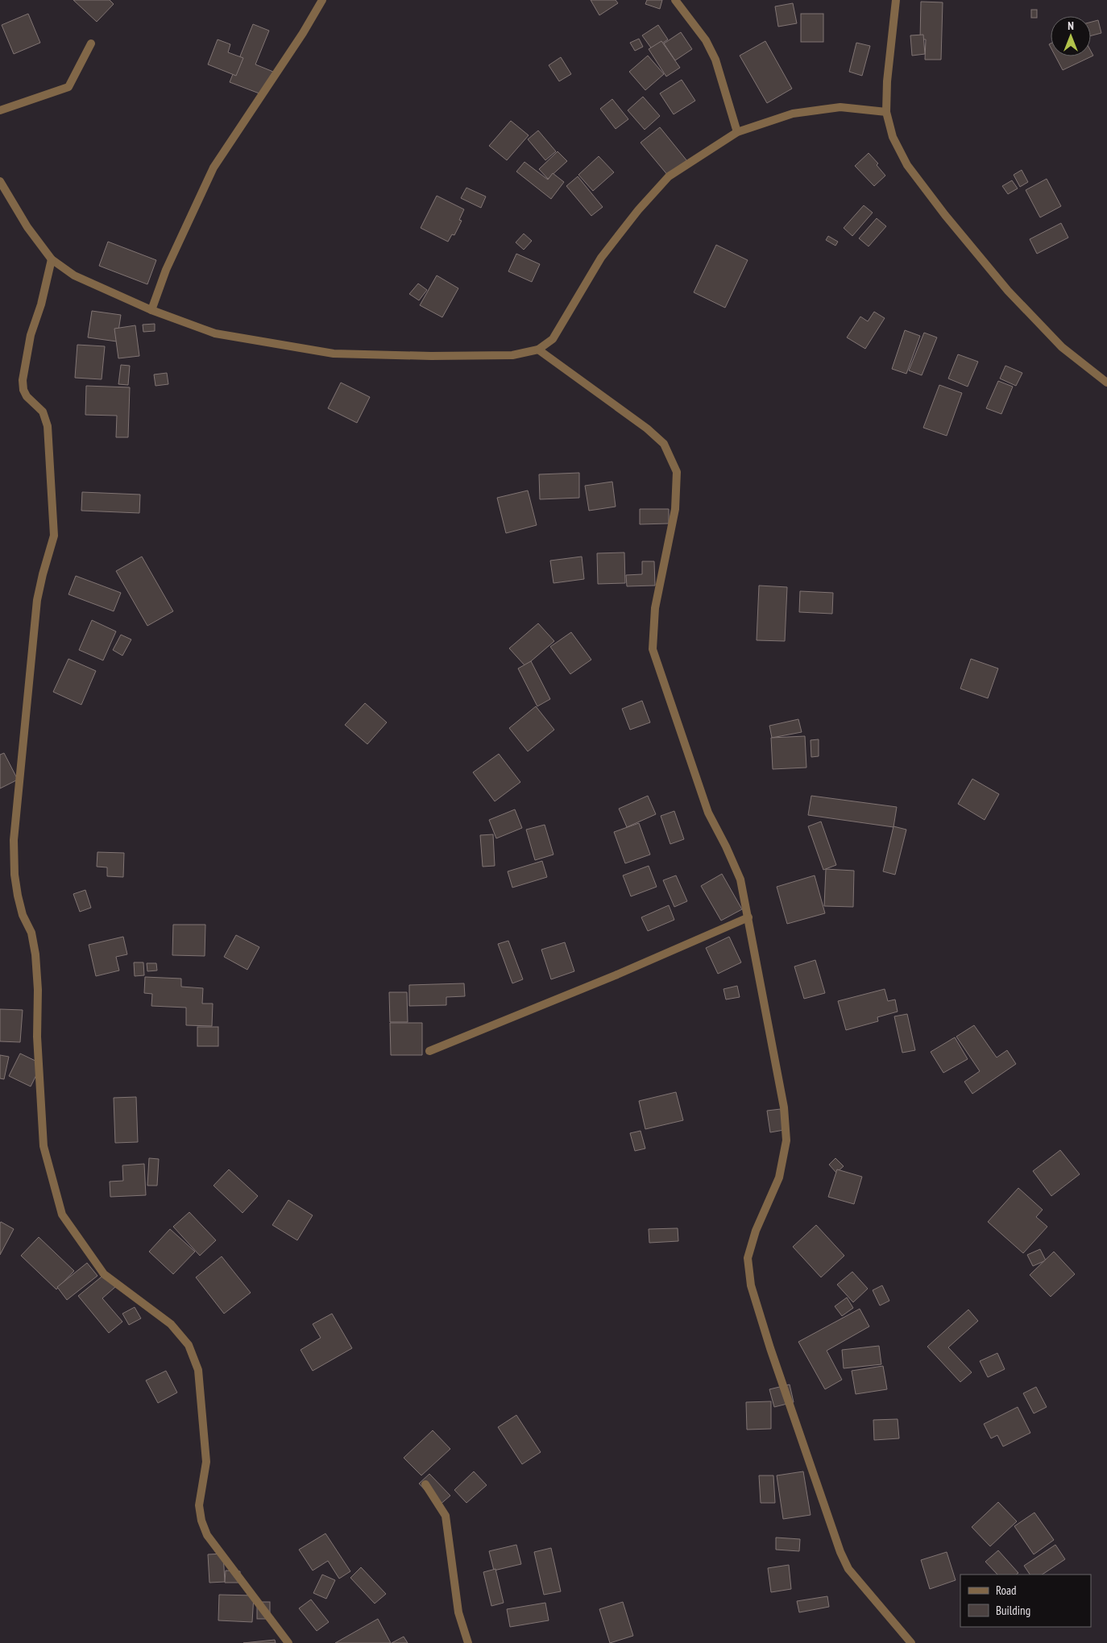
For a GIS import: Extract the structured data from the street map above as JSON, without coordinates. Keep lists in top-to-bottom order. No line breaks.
{"legend":["Road","Building"],"north":"top"}
